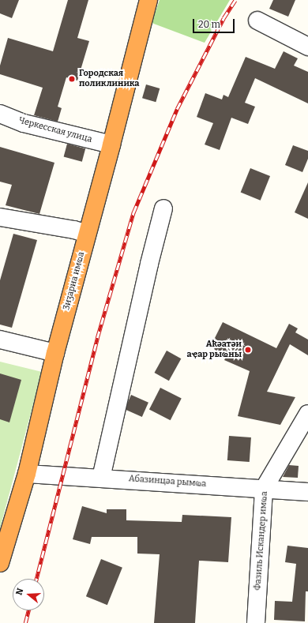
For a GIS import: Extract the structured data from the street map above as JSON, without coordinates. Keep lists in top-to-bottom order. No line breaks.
{"streets":{"highway":["Ӡиӡариа имҩа"],"street":["Черкесская улица","Абазинцәа рымҩа","Фазиль Искандер имҩа"]},"crossings":[["Черкесская улица","Ӡиӡариа имҩа"],["Ӡиӡариа имҩа","Абазинцәа рымҩа"],["Абазинцәа рымҩа","Фазиль Искандер имҩа"]],"places":["Городская поликлиника","Аҟәатәи аҿар рыҩны"],"scale_bar":"20 m","north":"left"}
